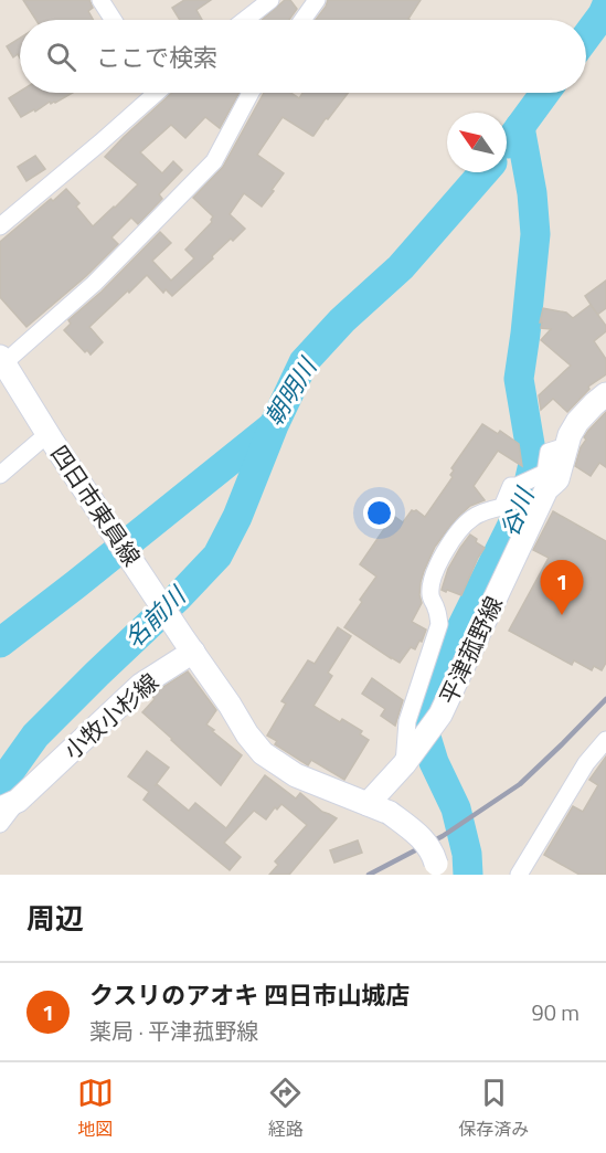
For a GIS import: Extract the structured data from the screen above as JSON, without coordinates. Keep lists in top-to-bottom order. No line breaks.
{"streets":{"main road":["四日市東員線","平津菰野線","小牧小杉線"]},"crossings":[["四日市東員線","小牧小杉線"]],"water":["朝明川","谷川","名前川"],"north":"top left","page":{"search":"ここで検索","pins":"1","heading":"周辺","list":[{"mark":"1","name":"クスリのアオキ 四日市山城店","note":"薬局 · 平津菰野線","value":"90 m"}],"nav":["地図","経路","保存済み"]}}
